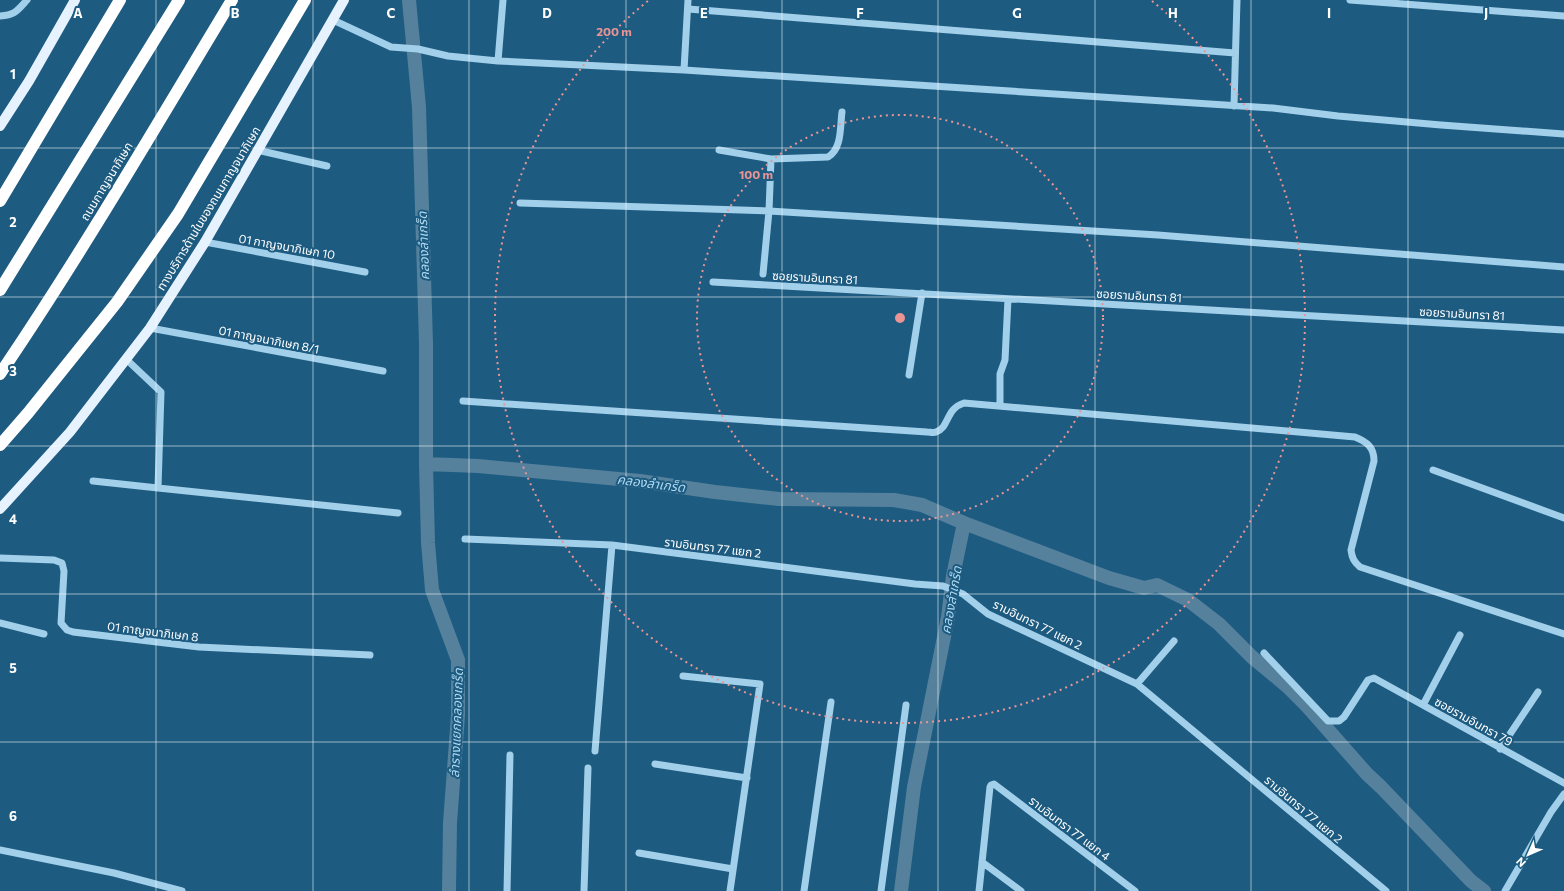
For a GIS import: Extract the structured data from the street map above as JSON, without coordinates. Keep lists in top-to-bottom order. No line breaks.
{"streets":{"highway":["ถนนกาญจนาภิเษก"],"main road":["ทางบริการด้านในของถนนกาญจนาภิเษก"],"street":["01 กาญจนาภิเษก 10","ซอยรามอินทรา 81","01 กาญจนาภิเษก 8/1","รามอินทรา 77 แยก 2","01 กาญจนาภิเษก 8","ซอยรามอินทรา 79","รามอินทรา 77 แยก 4"]},"crossings":[["ทางบริการด้านในของถนนกาญจนาภิเษก","01 กาญจนาภิเษก 10"],["ทางบริการด้านในของถนนกาญจนาภิเษก","01 กาญจนาภิเษก 8/1"]],"water":["คลองลำเกร็ด","ลำรางแยกคลองเกร็ด"],"north":"bottom left","grid":{"columns":["A","B","C","D","E","F","G","H","I","J"],"rows":["1","2","3","4","5","6"]},"rings":["200 m","100 m"]}
